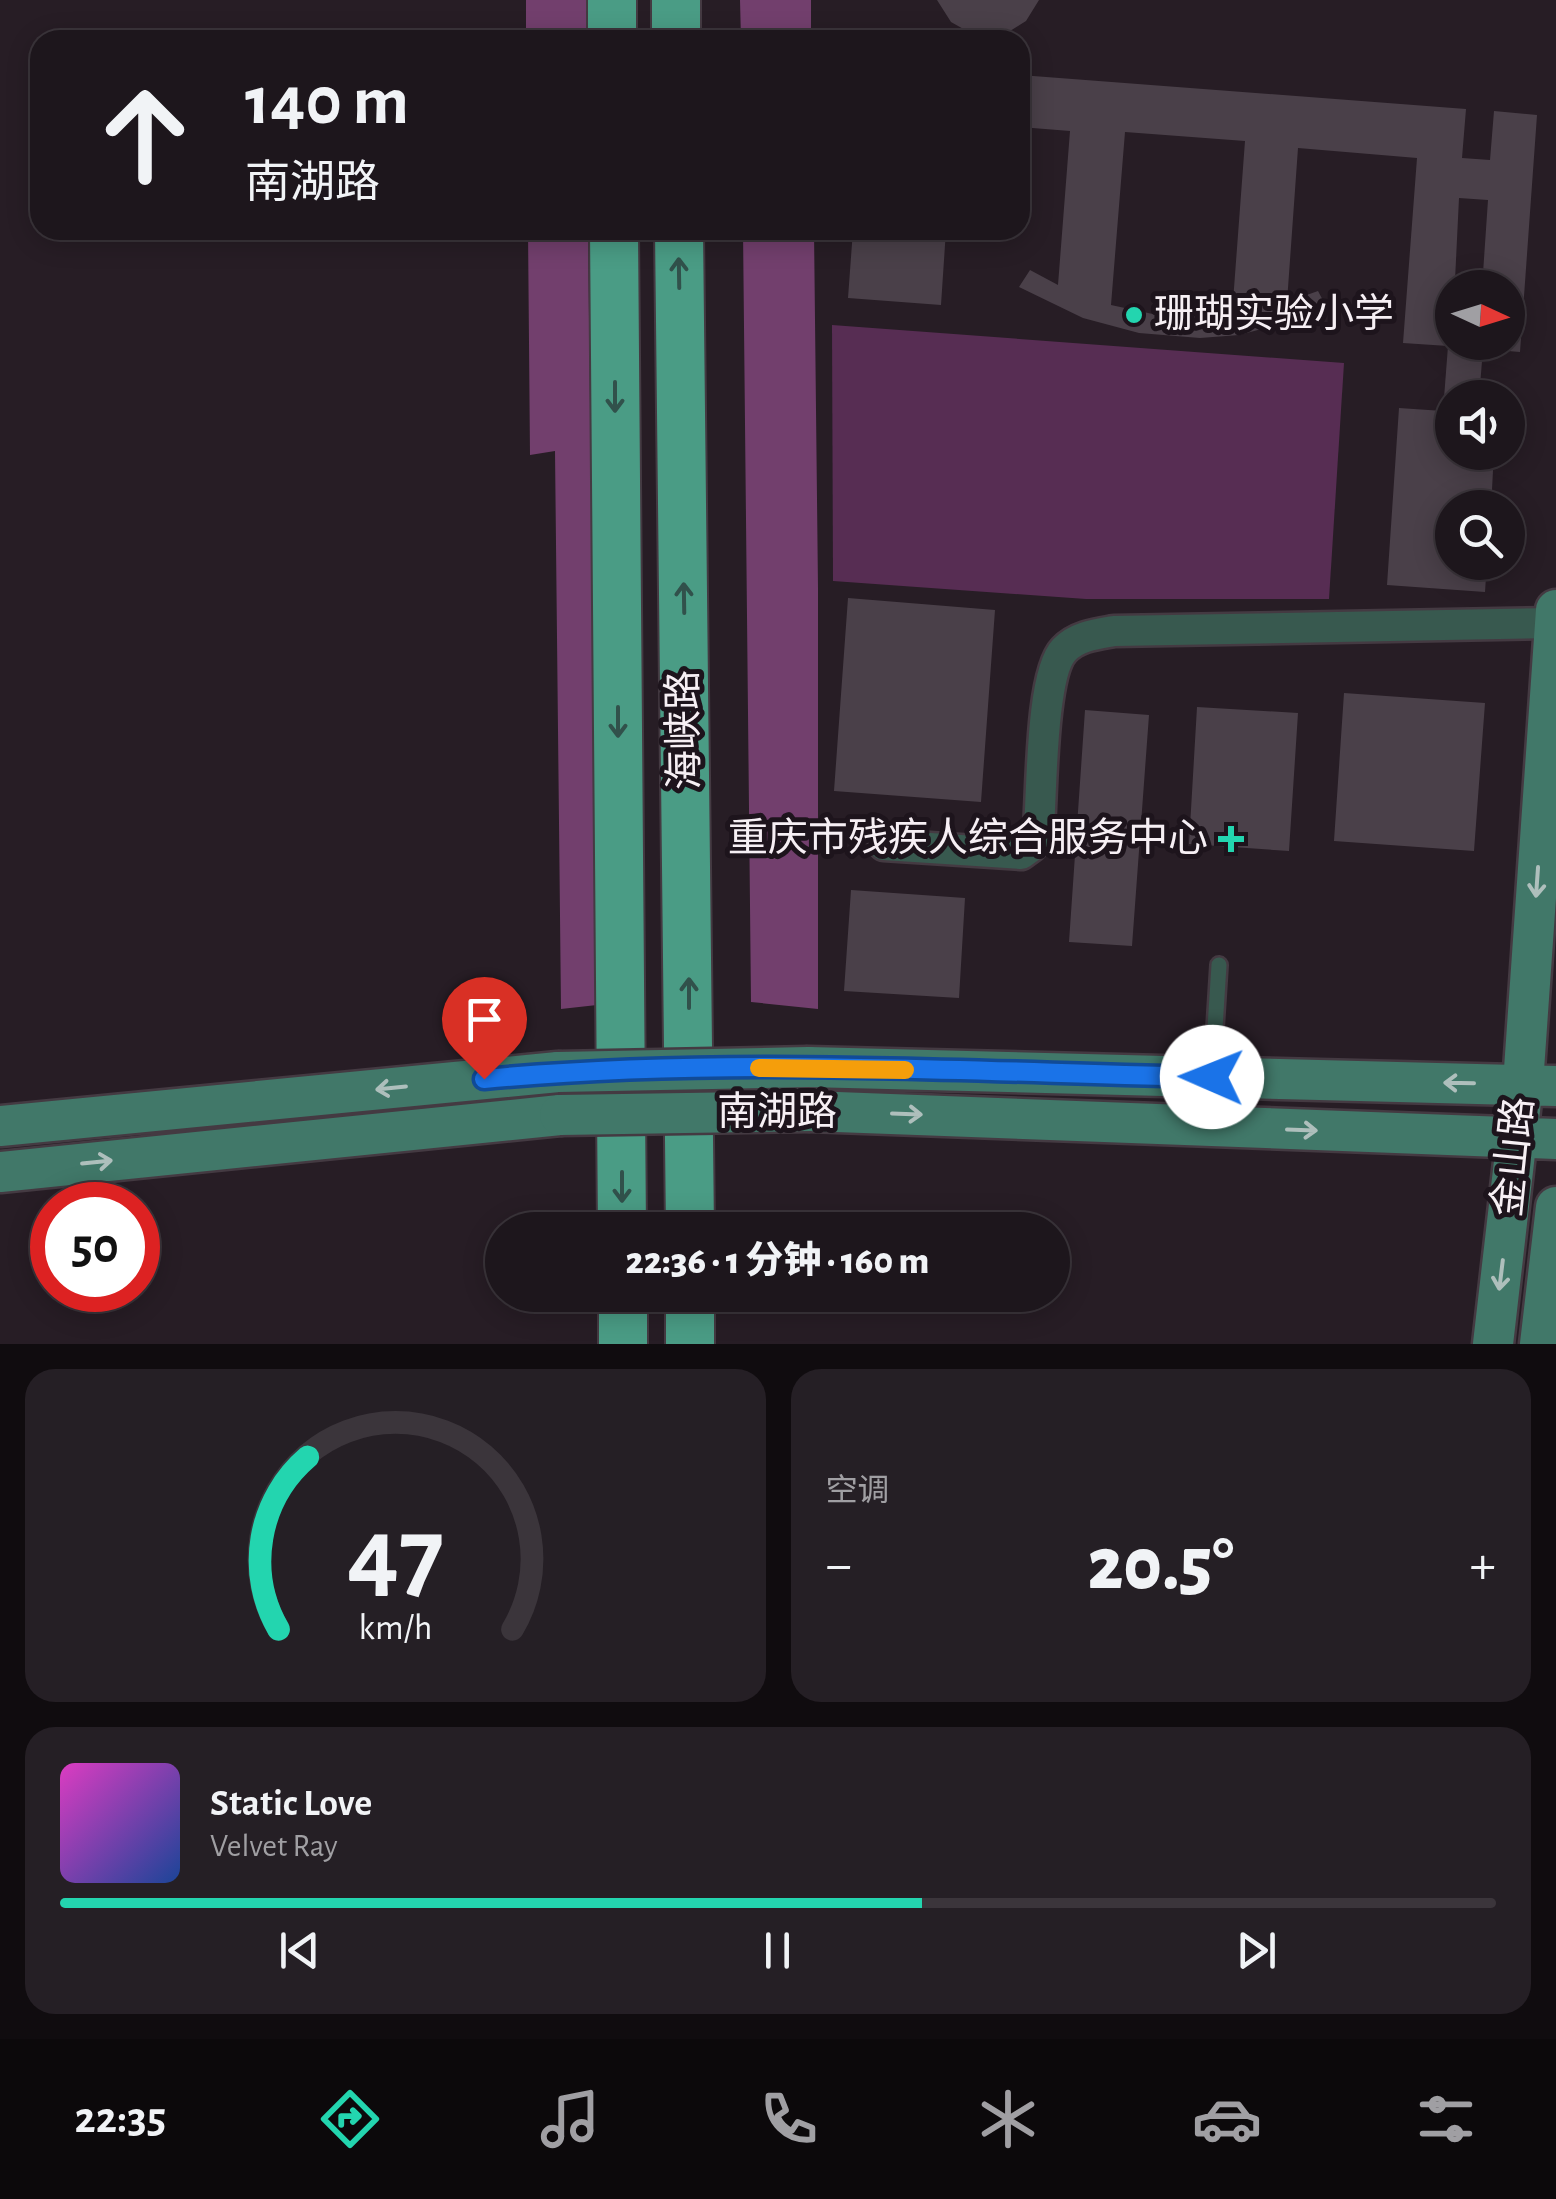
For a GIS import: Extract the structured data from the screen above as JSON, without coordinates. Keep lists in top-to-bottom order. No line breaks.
{"streets":{"highway":["海峡路"],"main road":["南湖路","金山路"]},"crossings":[["南湖路","金山路"]],"one_way":["金山路"],"places":{"other":["珊瑚实验小学"],"health":["重庆市残疾人综合服务中心"]},"north":"right","page":{"turn":["140 m","南湖路"],"limit":"50","trip":"22:36 · 1 分钟 · 160 m","tile":"空调","heat":["−","20.5°","+"],"song":["Static Love","Velvet Ray"],"tabs":"22:35","gauge":["47","km/h"]}}
